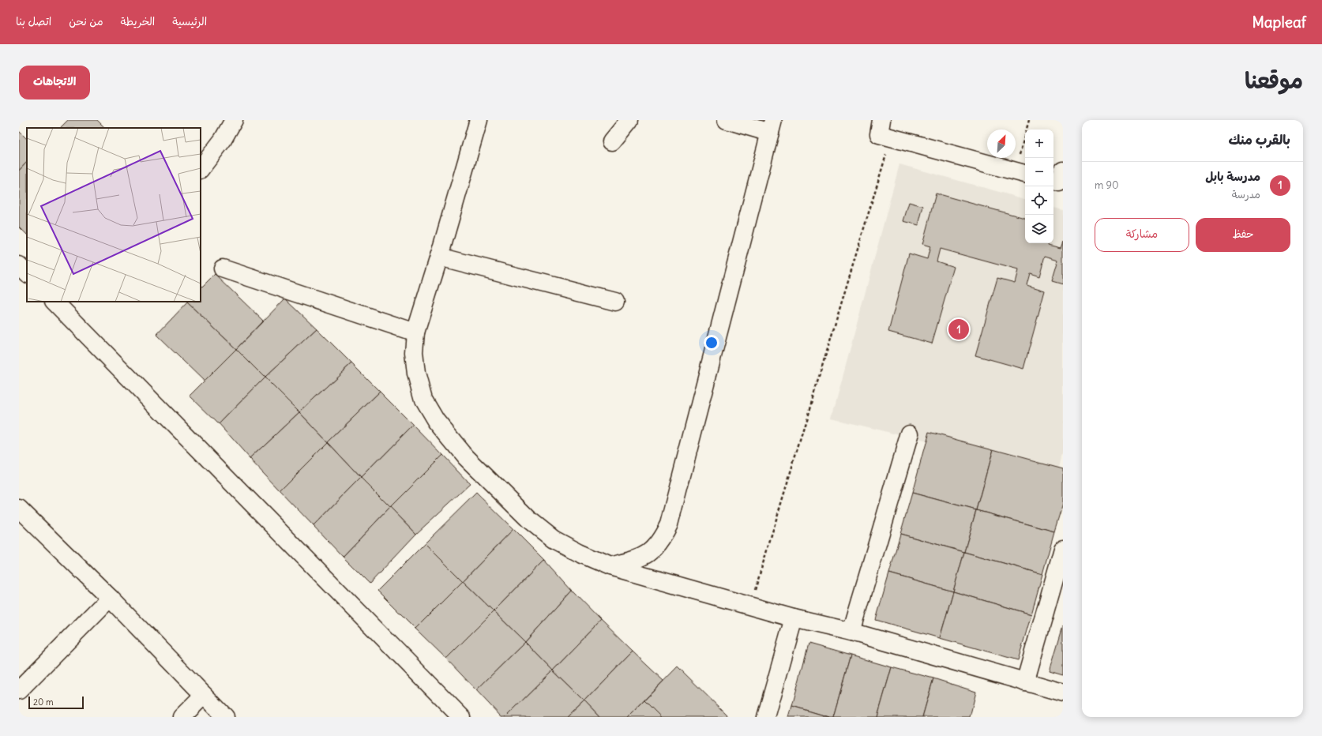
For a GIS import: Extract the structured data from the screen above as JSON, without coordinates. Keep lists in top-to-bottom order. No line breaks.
{"scale_bar":"20 m","north":"top right","page":{"header":"Mapleaf","nav":["الرئيسية","الخريطة","من نحن","اتصل بنا"],"title":"موقعنا","buttons":["الاتجاهات",["حفظ","مشاركة"]],"heading":"بالقرب منك","map_buttons":["+","−"],"list":[{"mark":"1","name":"مدرسة بابل","note":"مدرسة","value":"90 m"}],"pins":"1","scale":"20 m"}}
